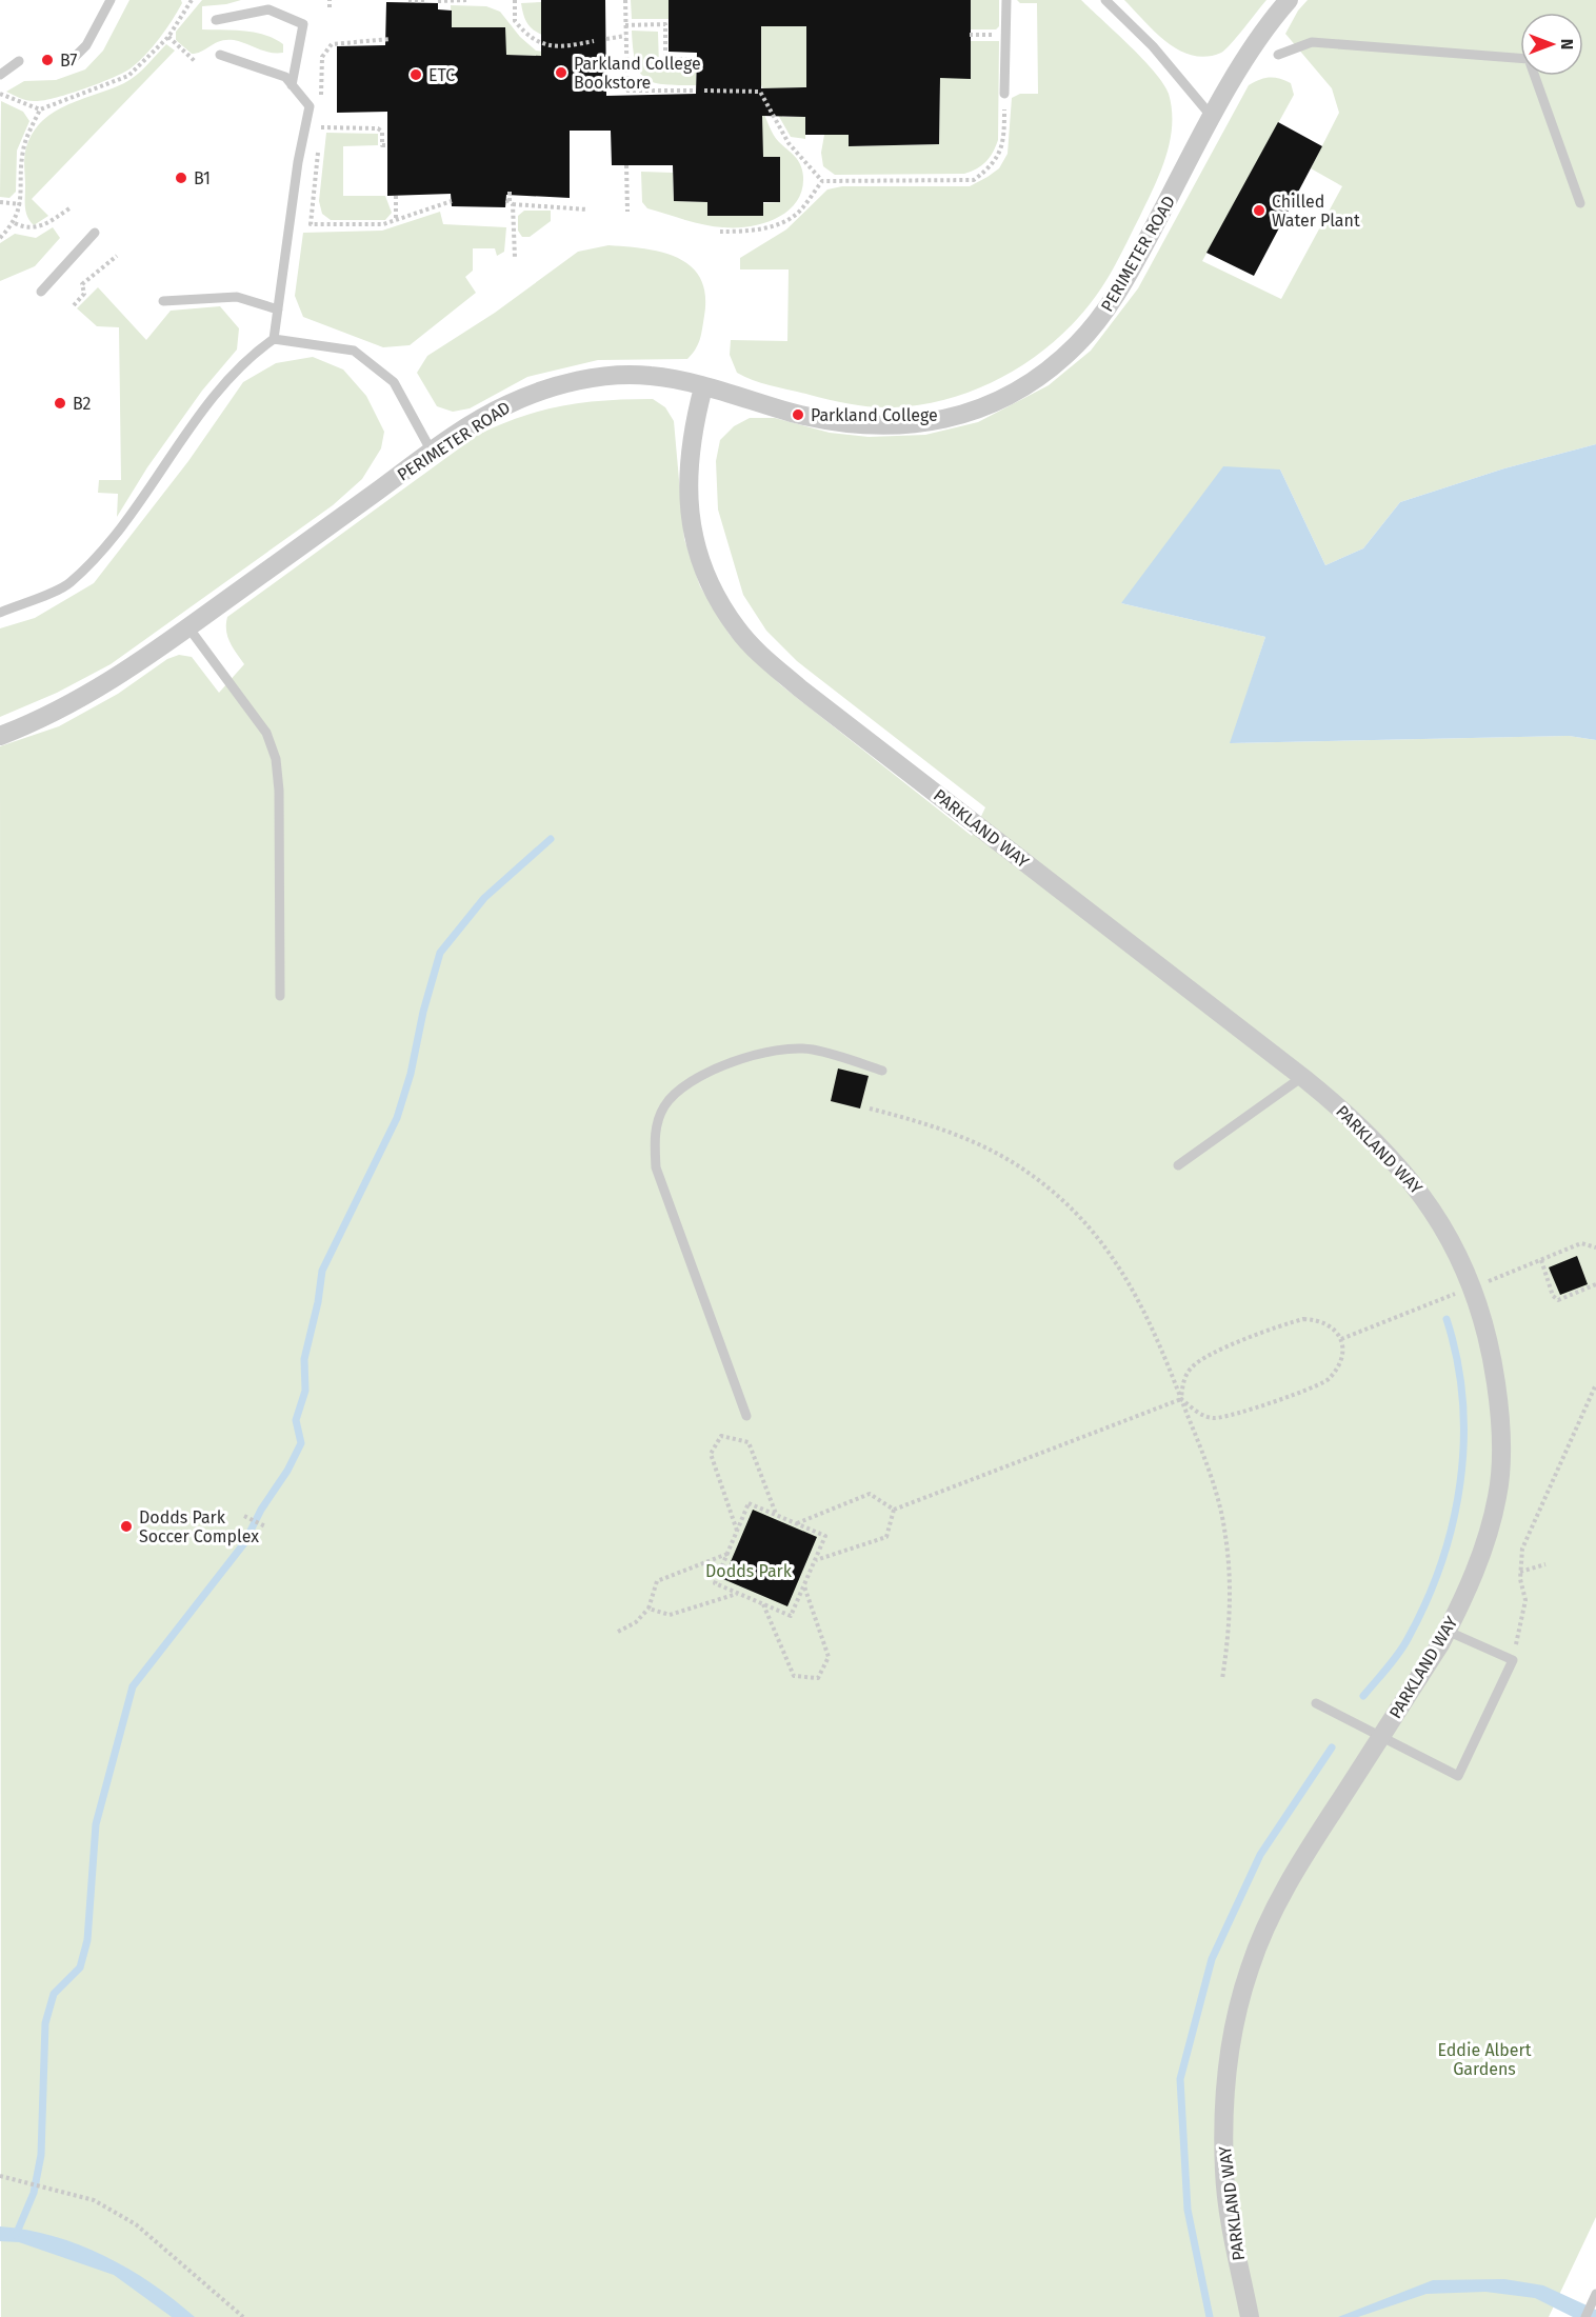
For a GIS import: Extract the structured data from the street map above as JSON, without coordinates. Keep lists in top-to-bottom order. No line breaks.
{"streets":{"street":["PERIMETER ROAD","PARKLAND WAY"]},"crossings":[["PERIMETER ROAD","PARKLAND WAY"]],"parks":["Dodds Park","Eddie Albert Gardens"],"places":["B7","Parkland College Bookstore","ETC","B1","Chilled Water Plant","B2","Parkland College","Dodds Park Soccer Complex"],"north":"right"}
